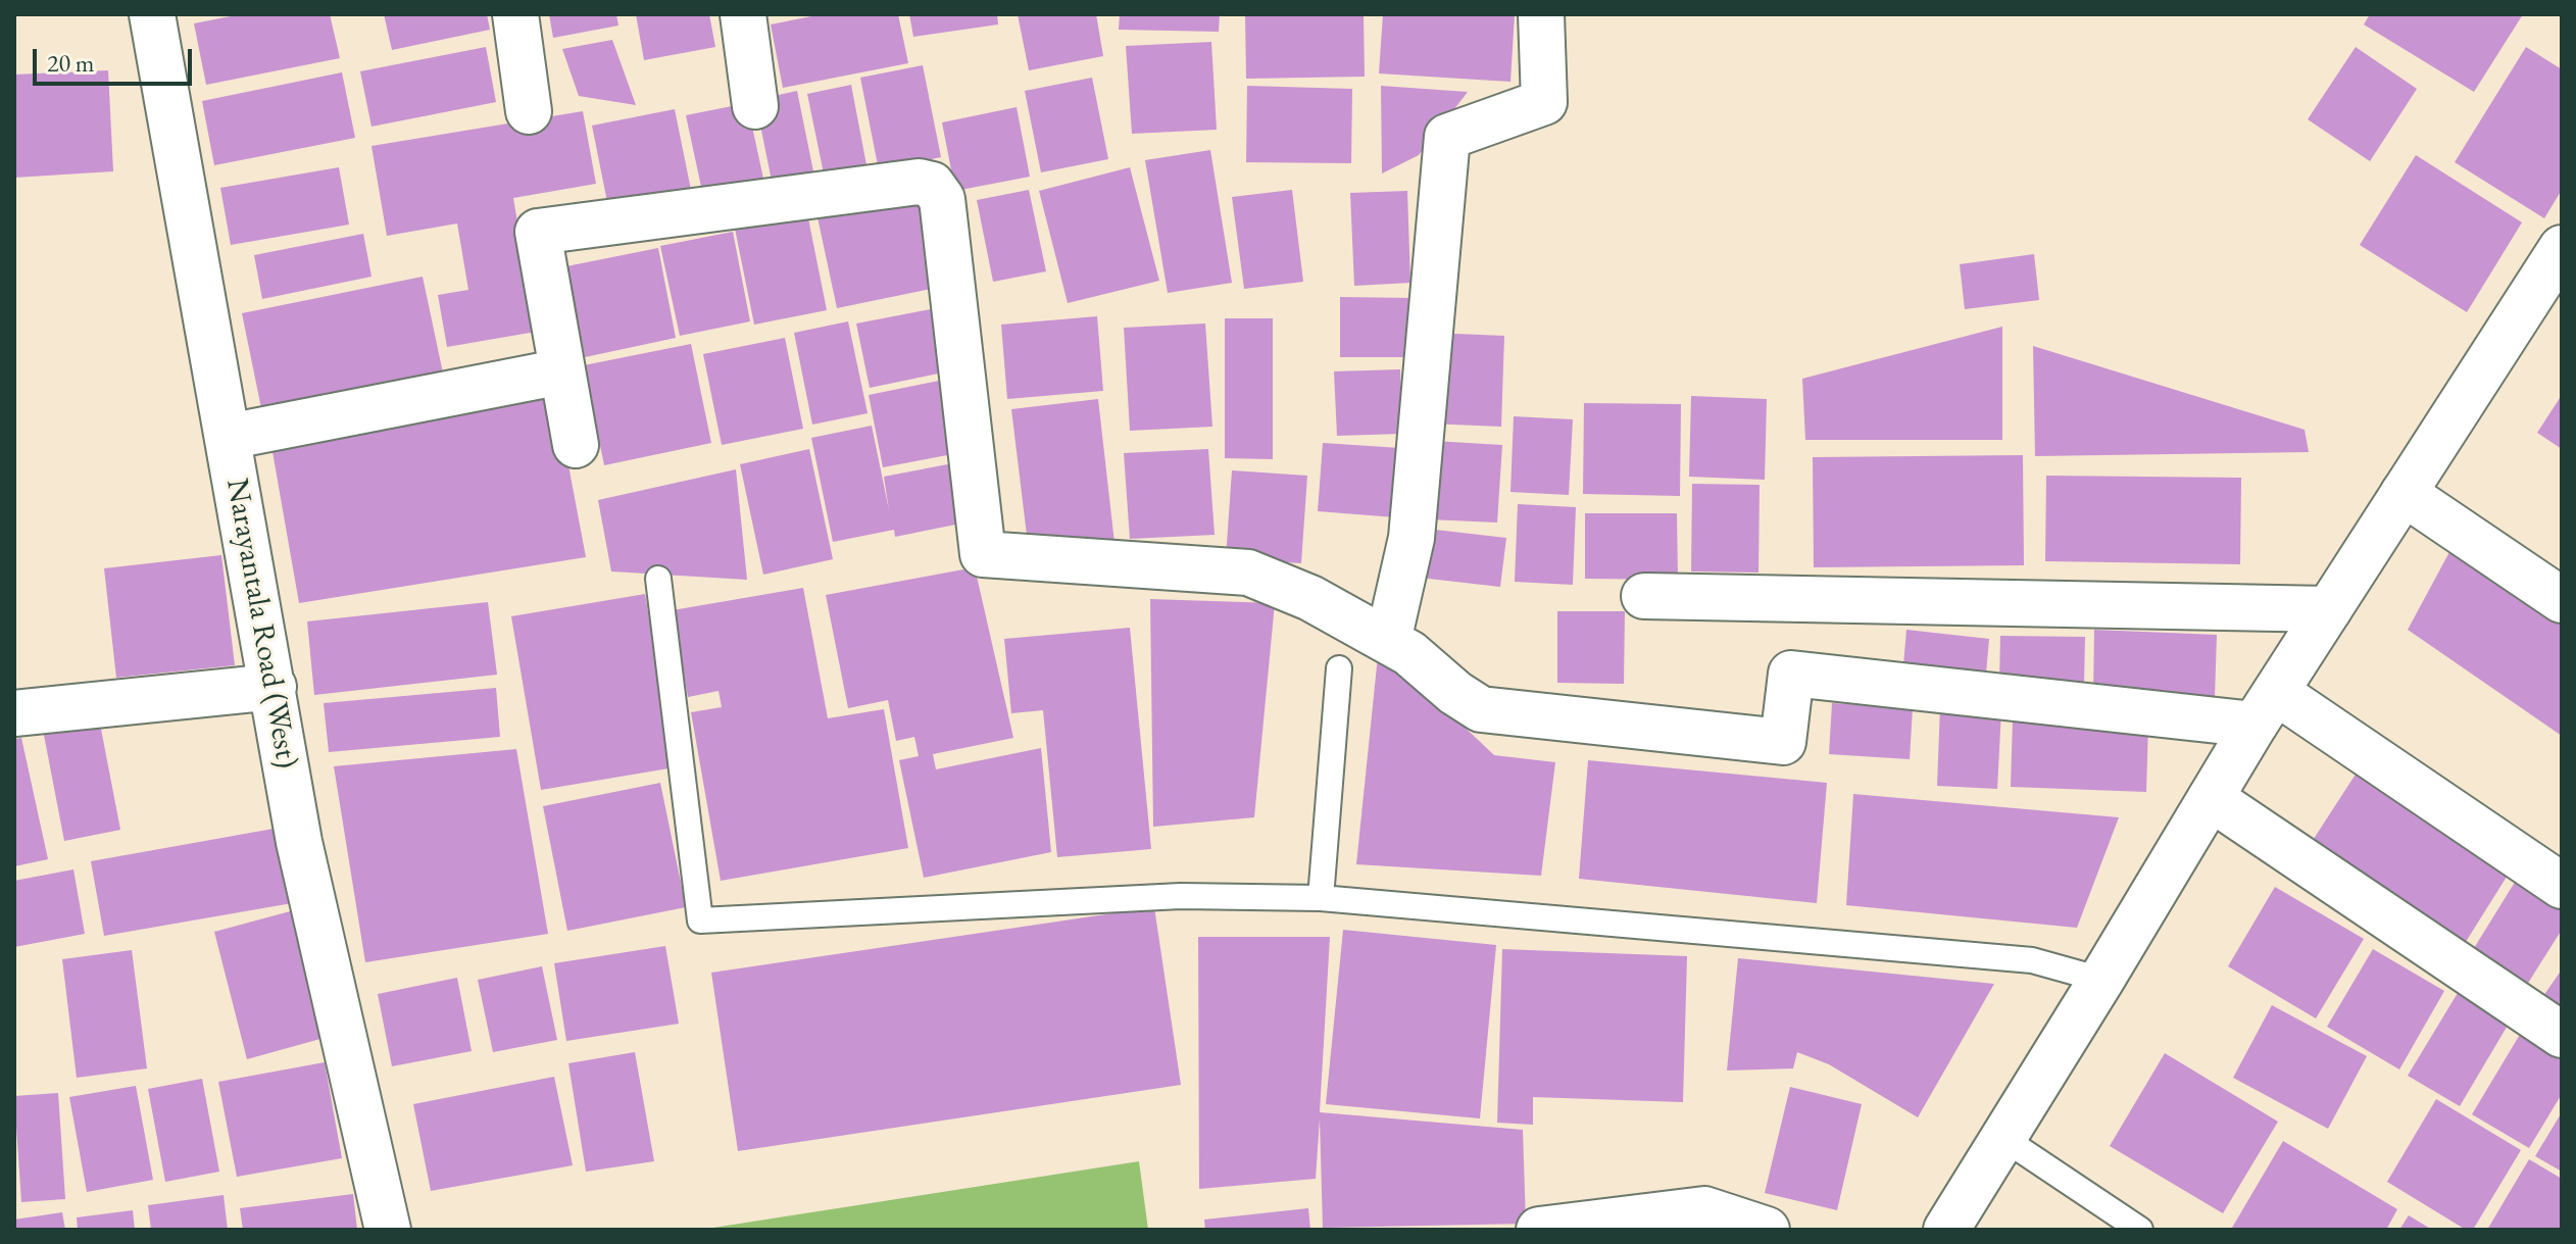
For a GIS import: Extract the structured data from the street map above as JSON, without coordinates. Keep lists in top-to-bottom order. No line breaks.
{"streets":{"street":["Narayantala Road (West)"]},"scale_bar":"20 m"}
